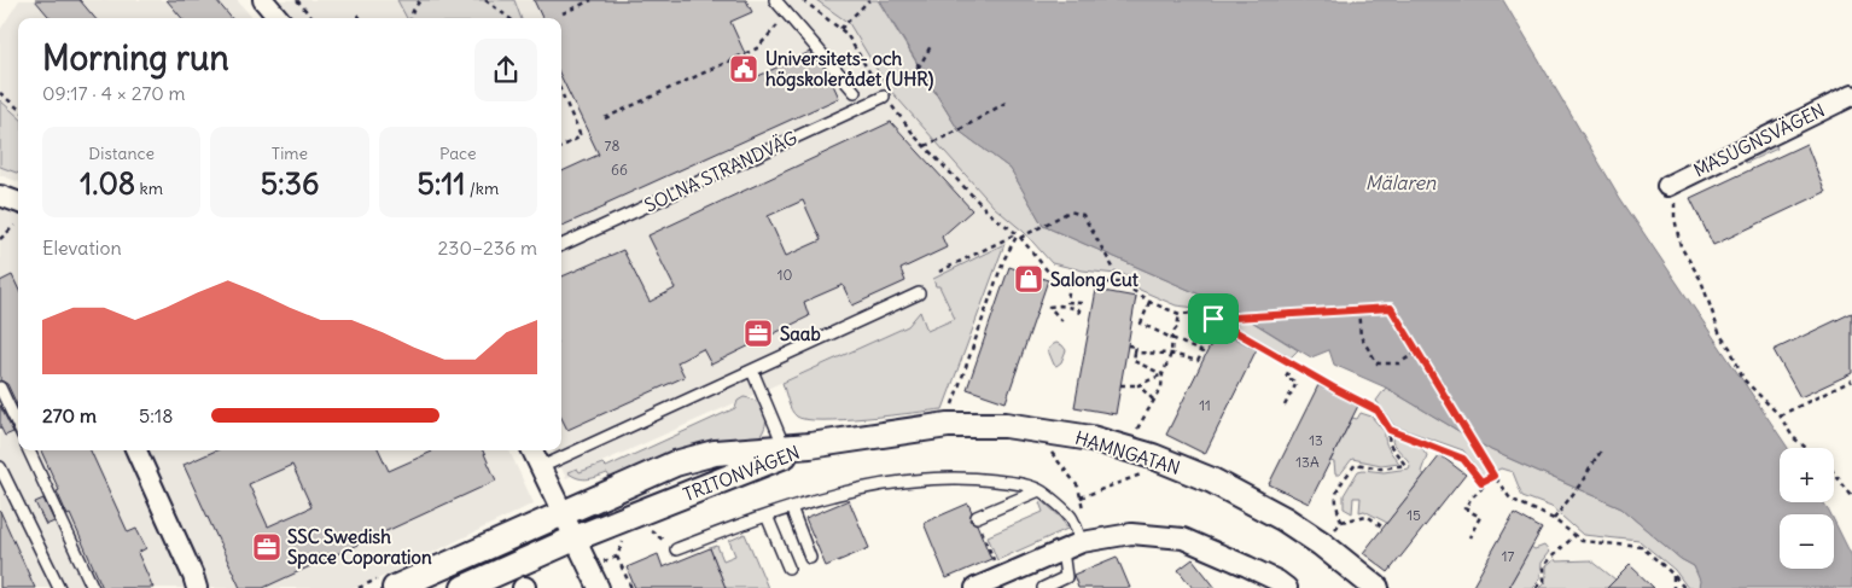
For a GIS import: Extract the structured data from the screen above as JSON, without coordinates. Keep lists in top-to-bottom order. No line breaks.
{"streets":{"street":["MASUGNSVÄGEN","HAMNGATAN","TRITONVÄGEN"],"lane":["SOLNA STRANDVÄG"]},"crossings":[["HAMNGATAN","TRITONVÄGEN"]],"water":["Mälaren"],"places":{"public building":["Universitets- och högskolerådet (UHR)"],"shop":["Salong Cut"],"office":["Saab","SSC Swedish Space Coporation"]},"house_numbers":["78","66","10","11","13","13A","15","17"],"page":{"heading":["Morning run","09:17 · 4 × 270 m"],"stats":[["Distance","1.08 km"],["Time","5:36"],["Pace","5:11 /km"]],"chart":["Elevation","230–236 m"],"list":[{"name":"270 m","note":"5:18"}],"map_buttons":["+","−"]}}
